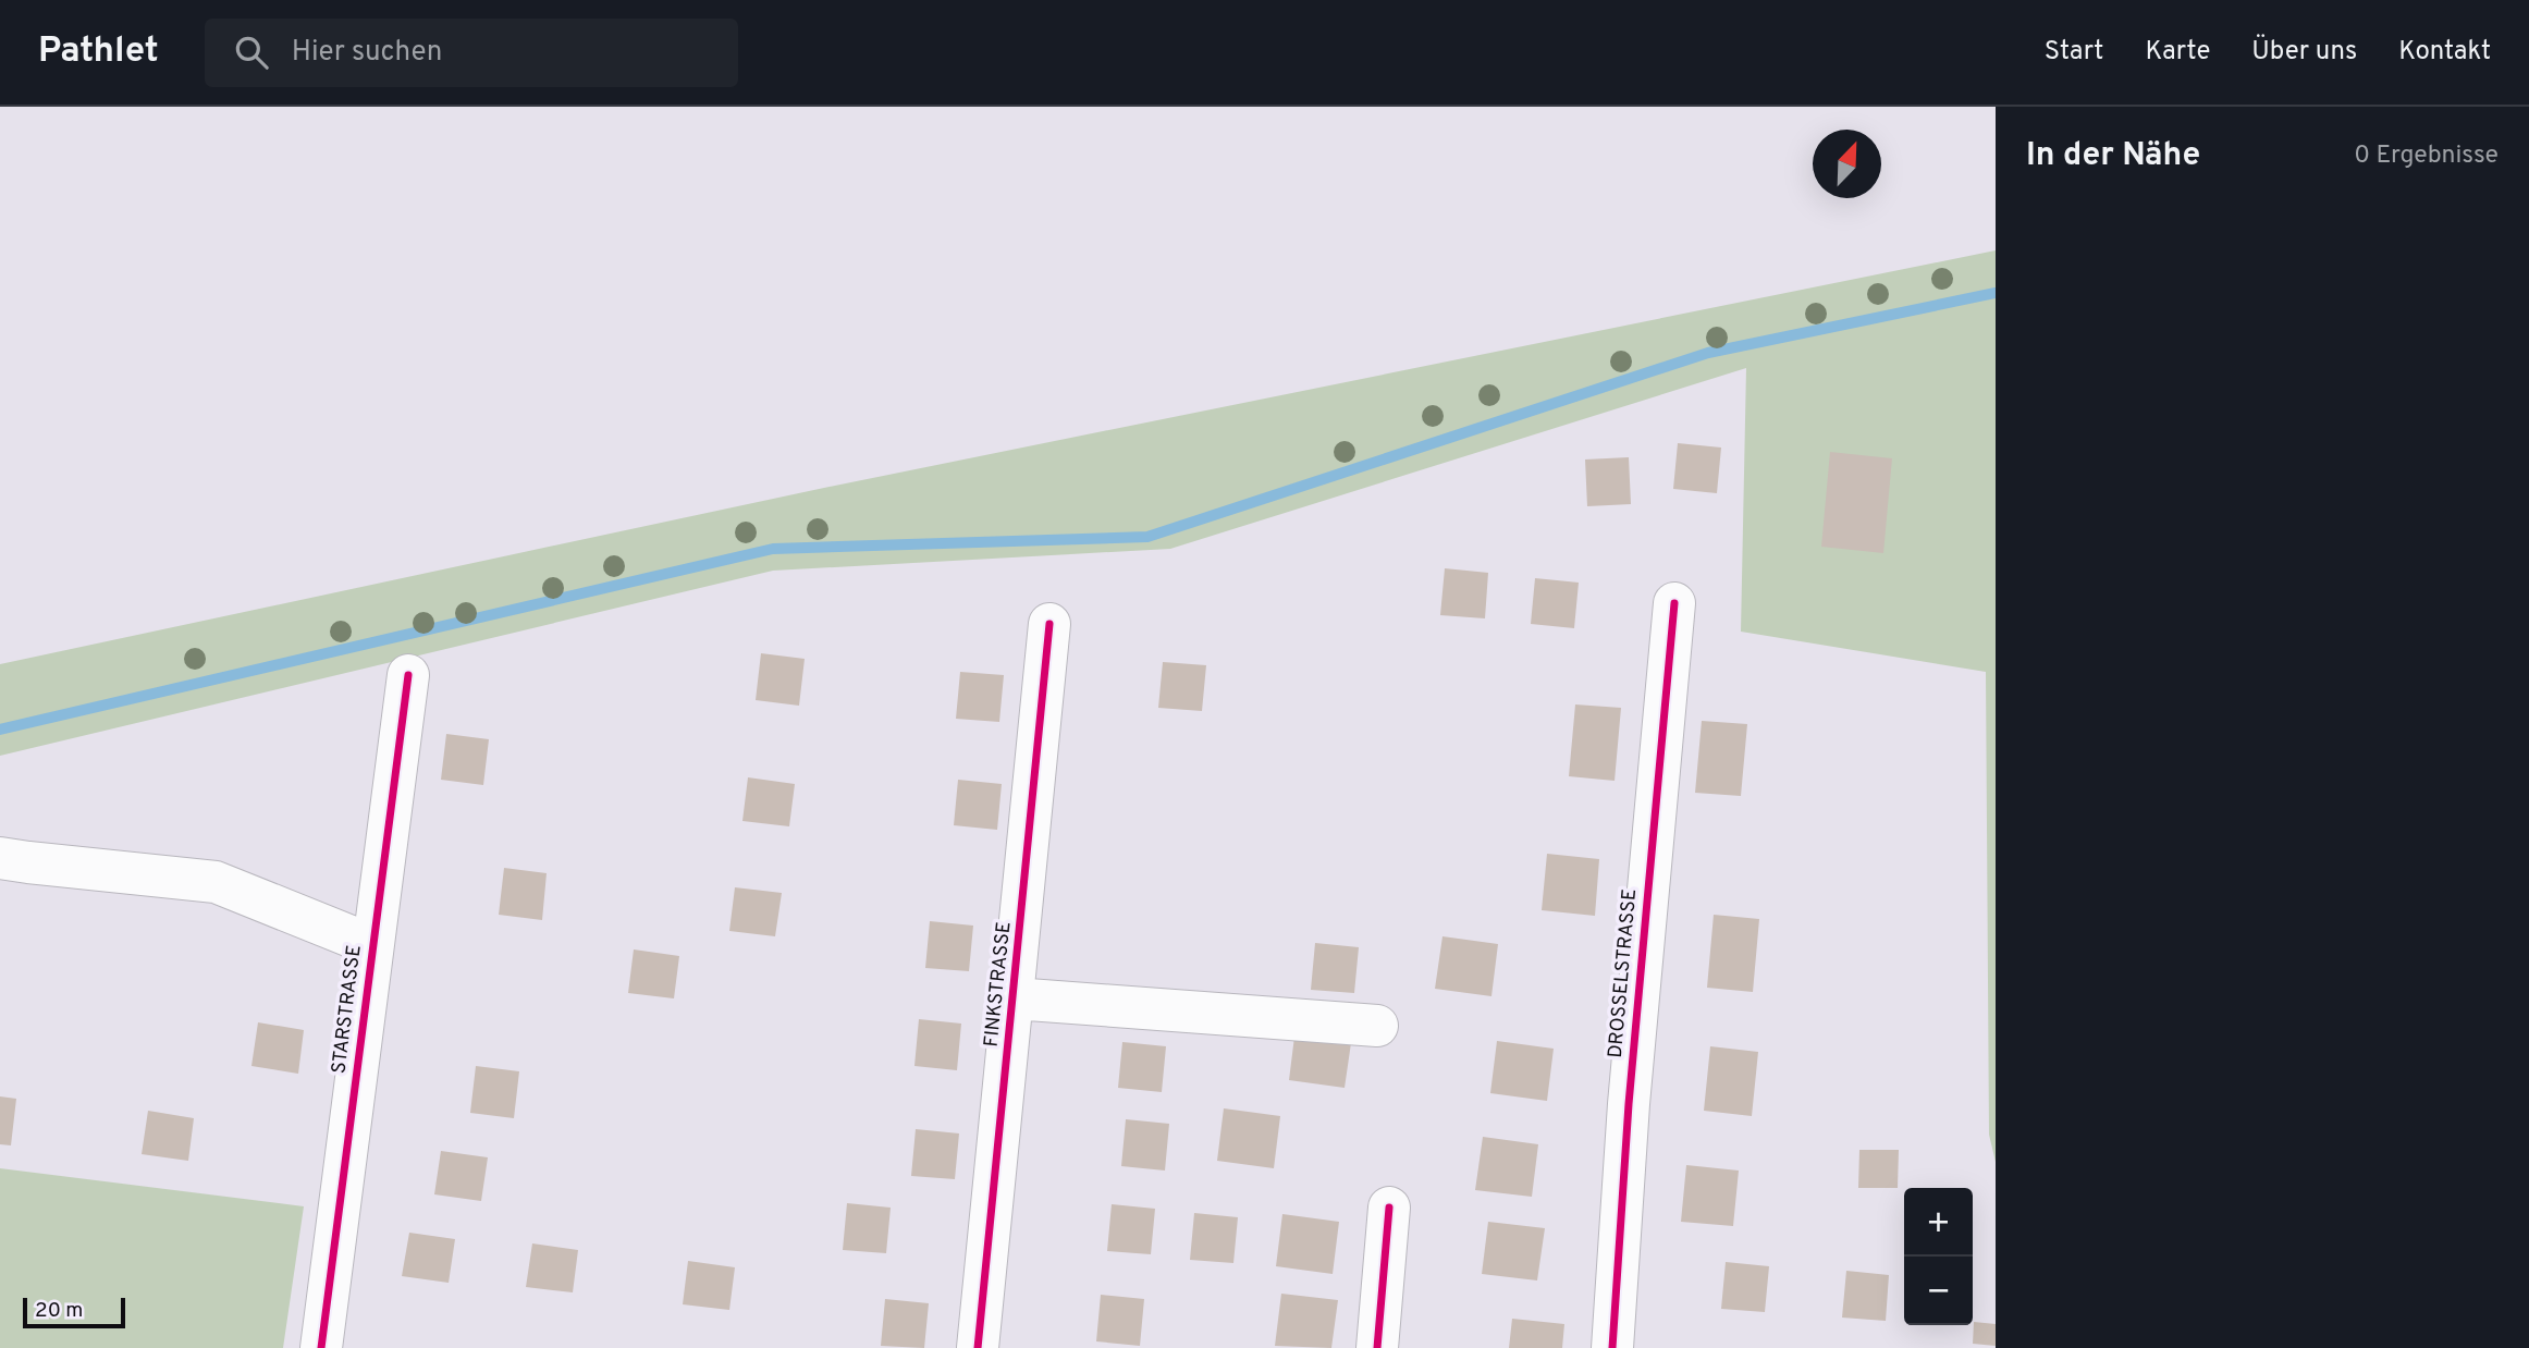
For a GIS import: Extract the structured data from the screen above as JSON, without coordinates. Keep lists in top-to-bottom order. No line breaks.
{"streets":{"street":["DROSSELSTRASSE","FINKSTRASSE","STARSTRASSE"]},"scale_bar":"20 m","north":"top right","page":{"header":"Pathlet","search":"Hier suchen","nav":["Start","Karte","Über uns","Kontakt"],"heading":["In der Nähe","0 Ergebnisse"],"map_buttons":["+","−"],"scale":"20 m"}}
